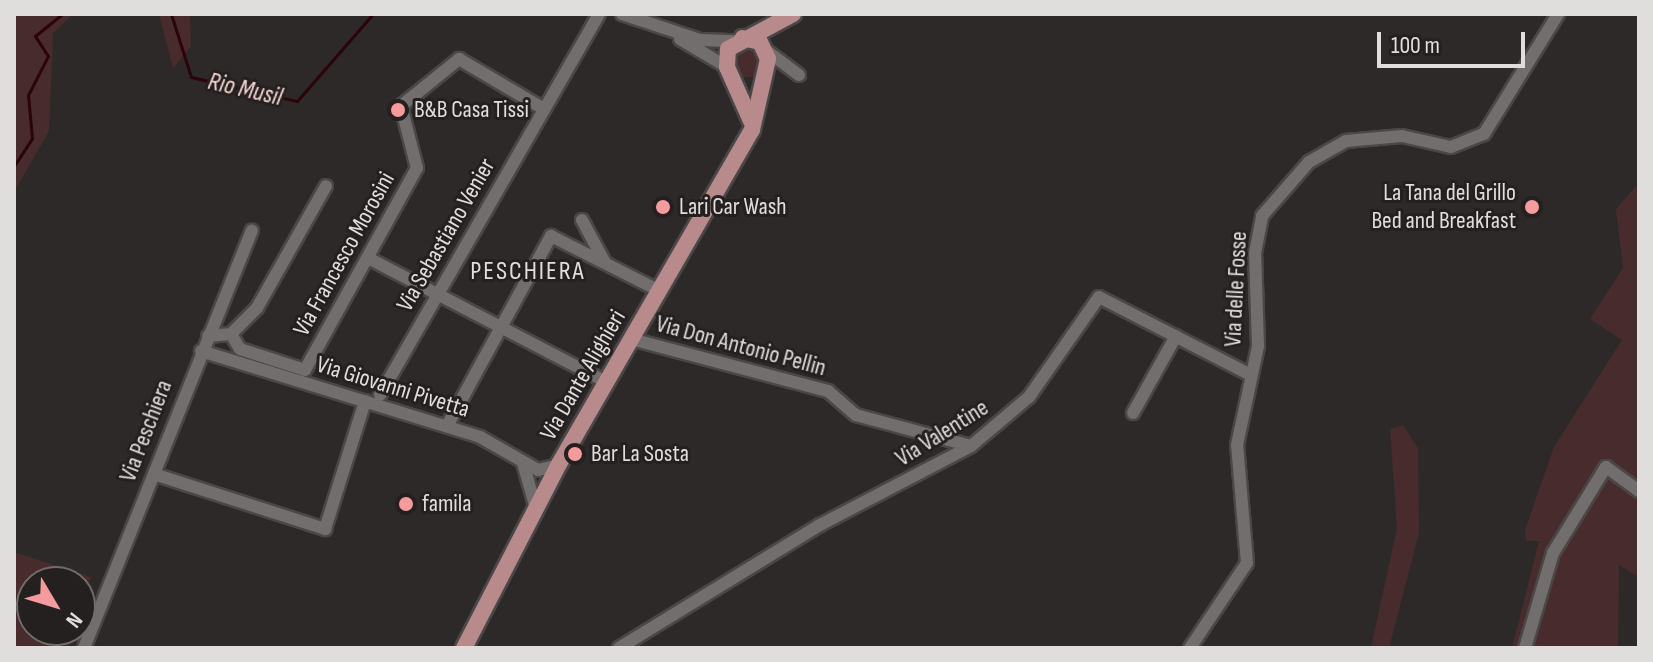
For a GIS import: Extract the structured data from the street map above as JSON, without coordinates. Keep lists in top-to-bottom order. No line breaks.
{"streets":{"main road":["Via Dante Alighieri"],"street":["Via Sebastiano Venier","Via Francesco Morosini","Via delle Fosse","Via Don Antonio Pellin","Via Giovanni Pivetta","Via Peschiera","Via Valentine"]},"crossings":[["Via Sebastiano Venier","Via Francesco Morosini"],["Via delle Fosse","Via Valentine"],["Via Don Antonio Pellin","Via Dante Alighieri"],["Via Don Antonio Pellin","Via Valentine"],["Via Giovanni Pivetta","Via Peschiera"]],"districts":["PESCHIERA"],"water":["Rio Musil"],"places":["B&B Casa Tissi","Lari Car Wash","La Tana del Grillo Bed and Breakfast","Bar La Sosta","famila"],"scale_bar":"100 m","north":"bottom right"}
